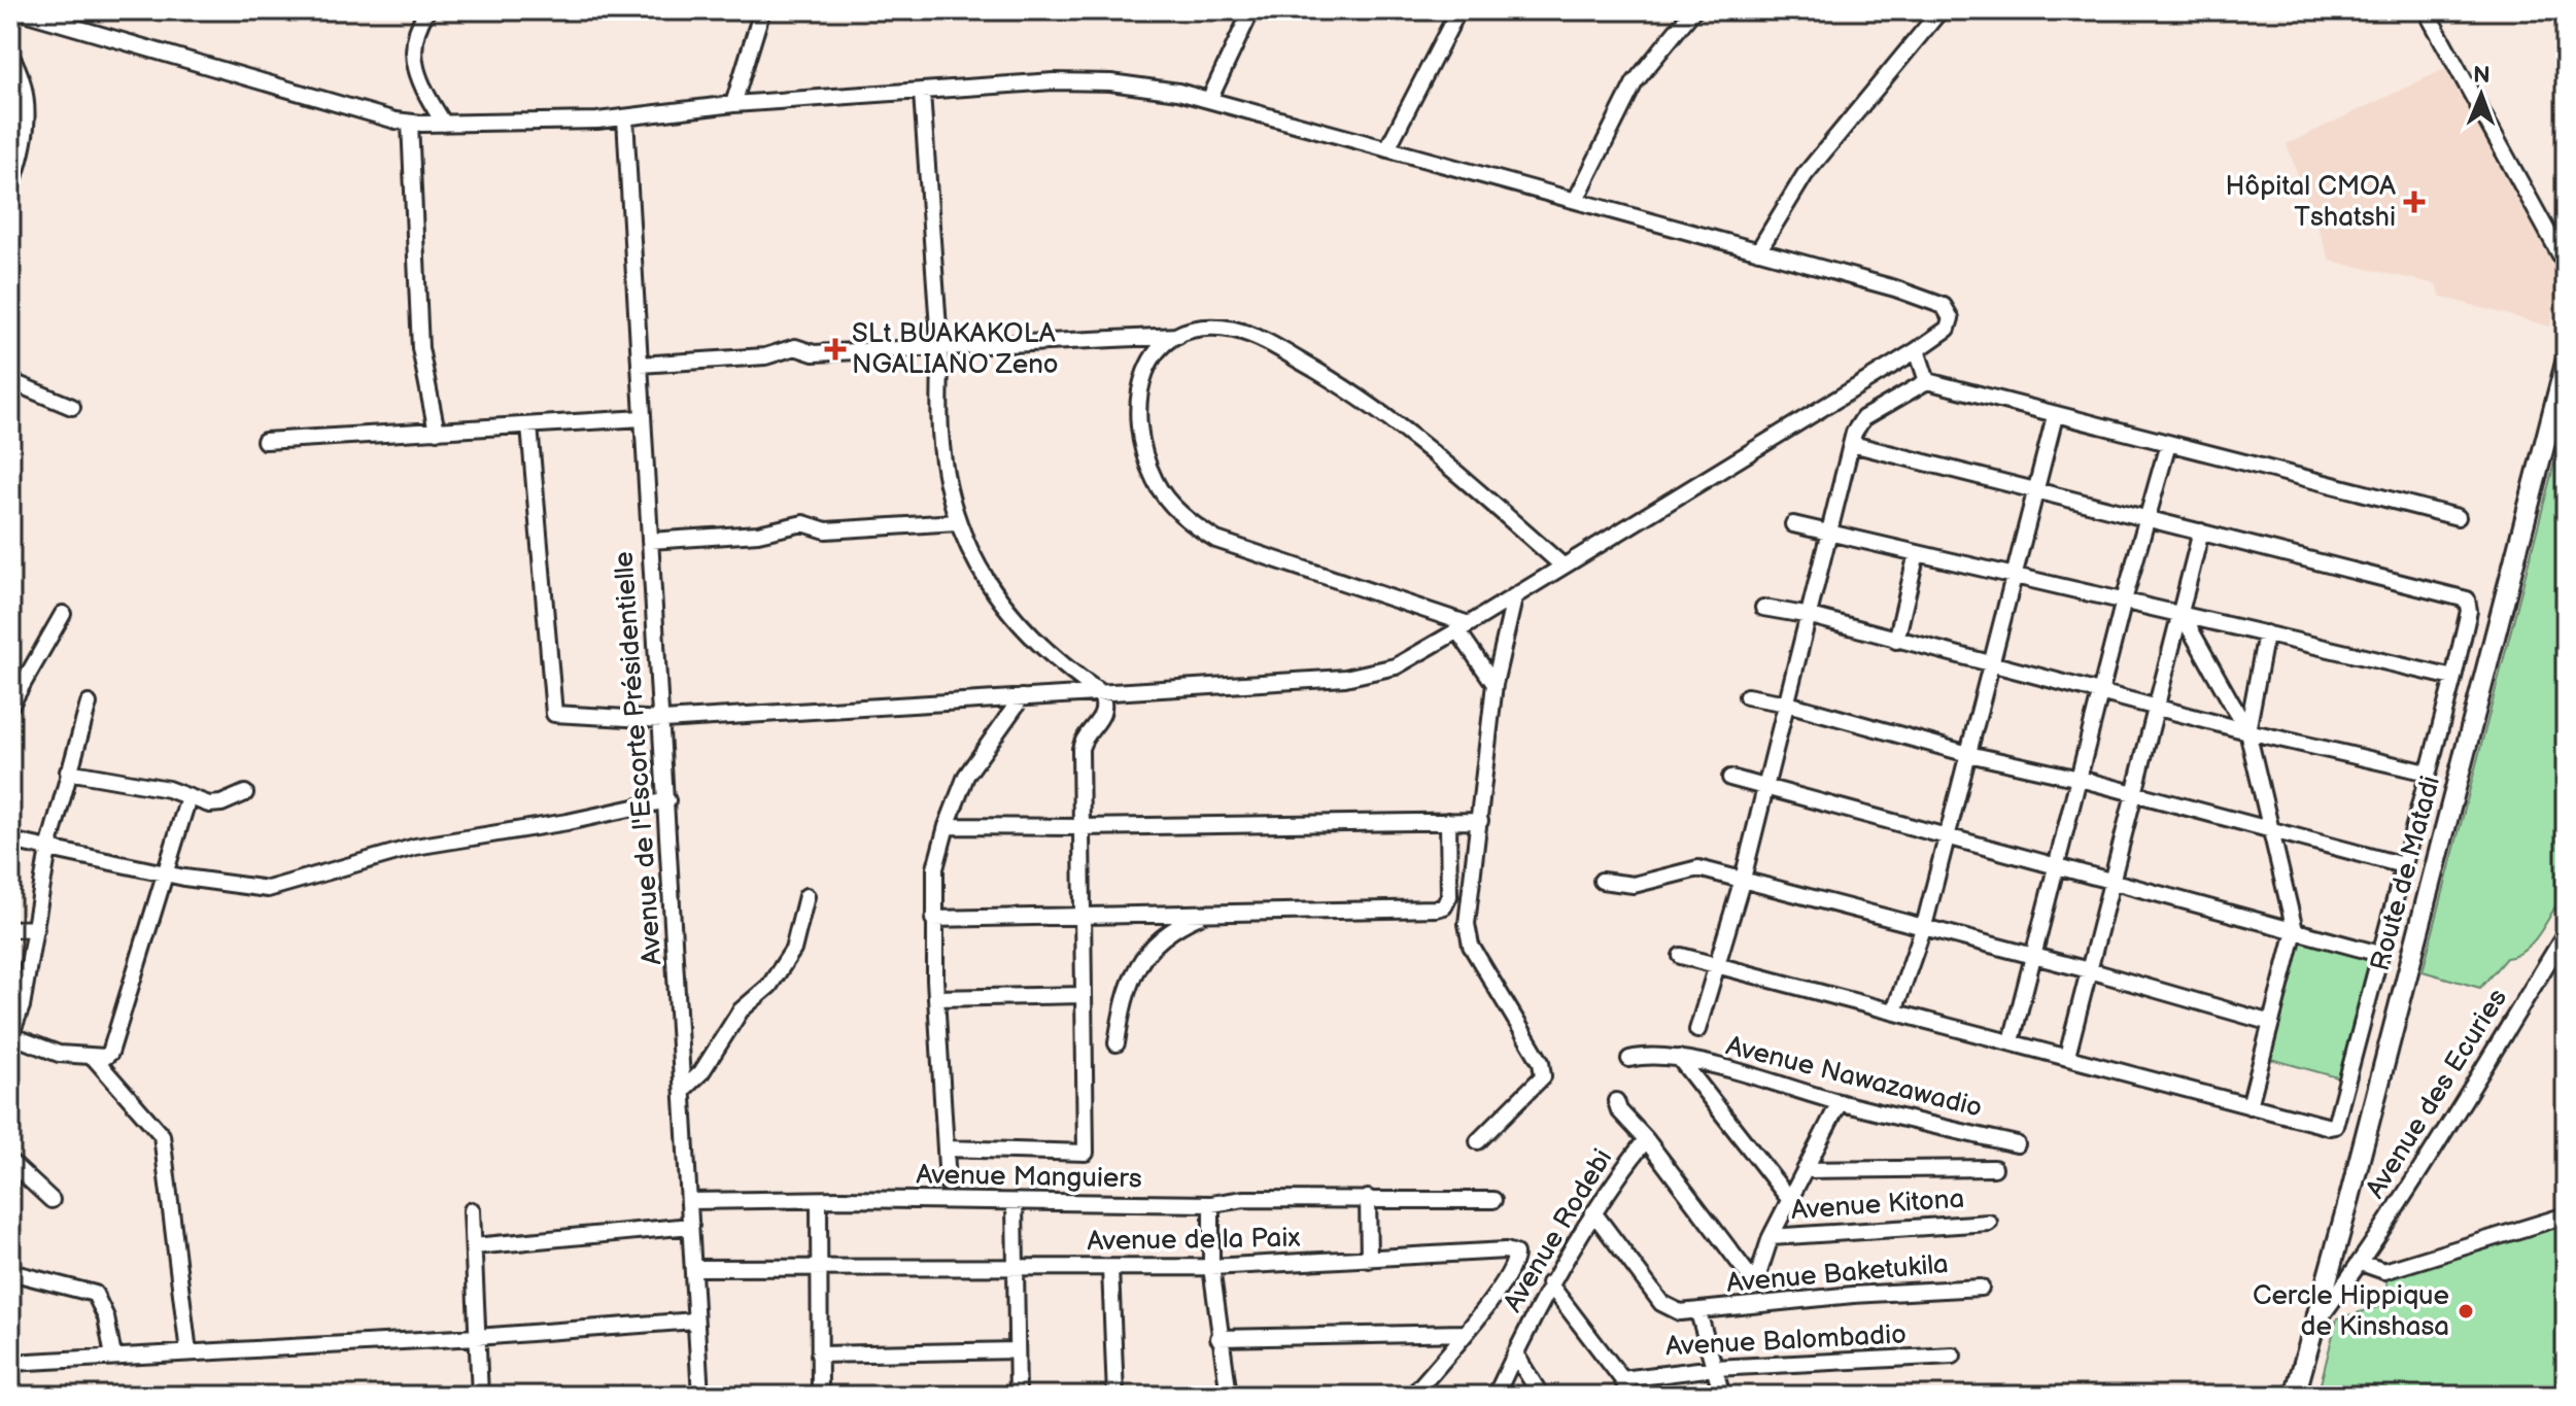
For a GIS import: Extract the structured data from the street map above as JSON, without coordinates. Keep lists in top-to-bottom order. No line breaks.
{"streets":{"main road":["Route de Matadi"],"street":["Avenue de l'Escorte Présidentielle","Avenue Nawazawadio","Avenue des Ecuries","Avenue Manguiers","Avenue Kitona","Avenue Rodebi","Avenue de la Paix","Avenue Baketukila","Avenue Balombadio"]},"crossings":[["Avenue de l'Escorte Présidentielle","Avenue Manguiers"],["Avenue de l'Escorte Présidentielle","Avenue de la Paix"],["Route de Matadi","Avenue des Ecuries"]],"places":{"health":["Hôpital CMOA Tshatshi","SLt BUAKAKOLA NGALIANO Zeno"],"other":["Cercle Hippique de Kinshasa"]},"north":"top"}
